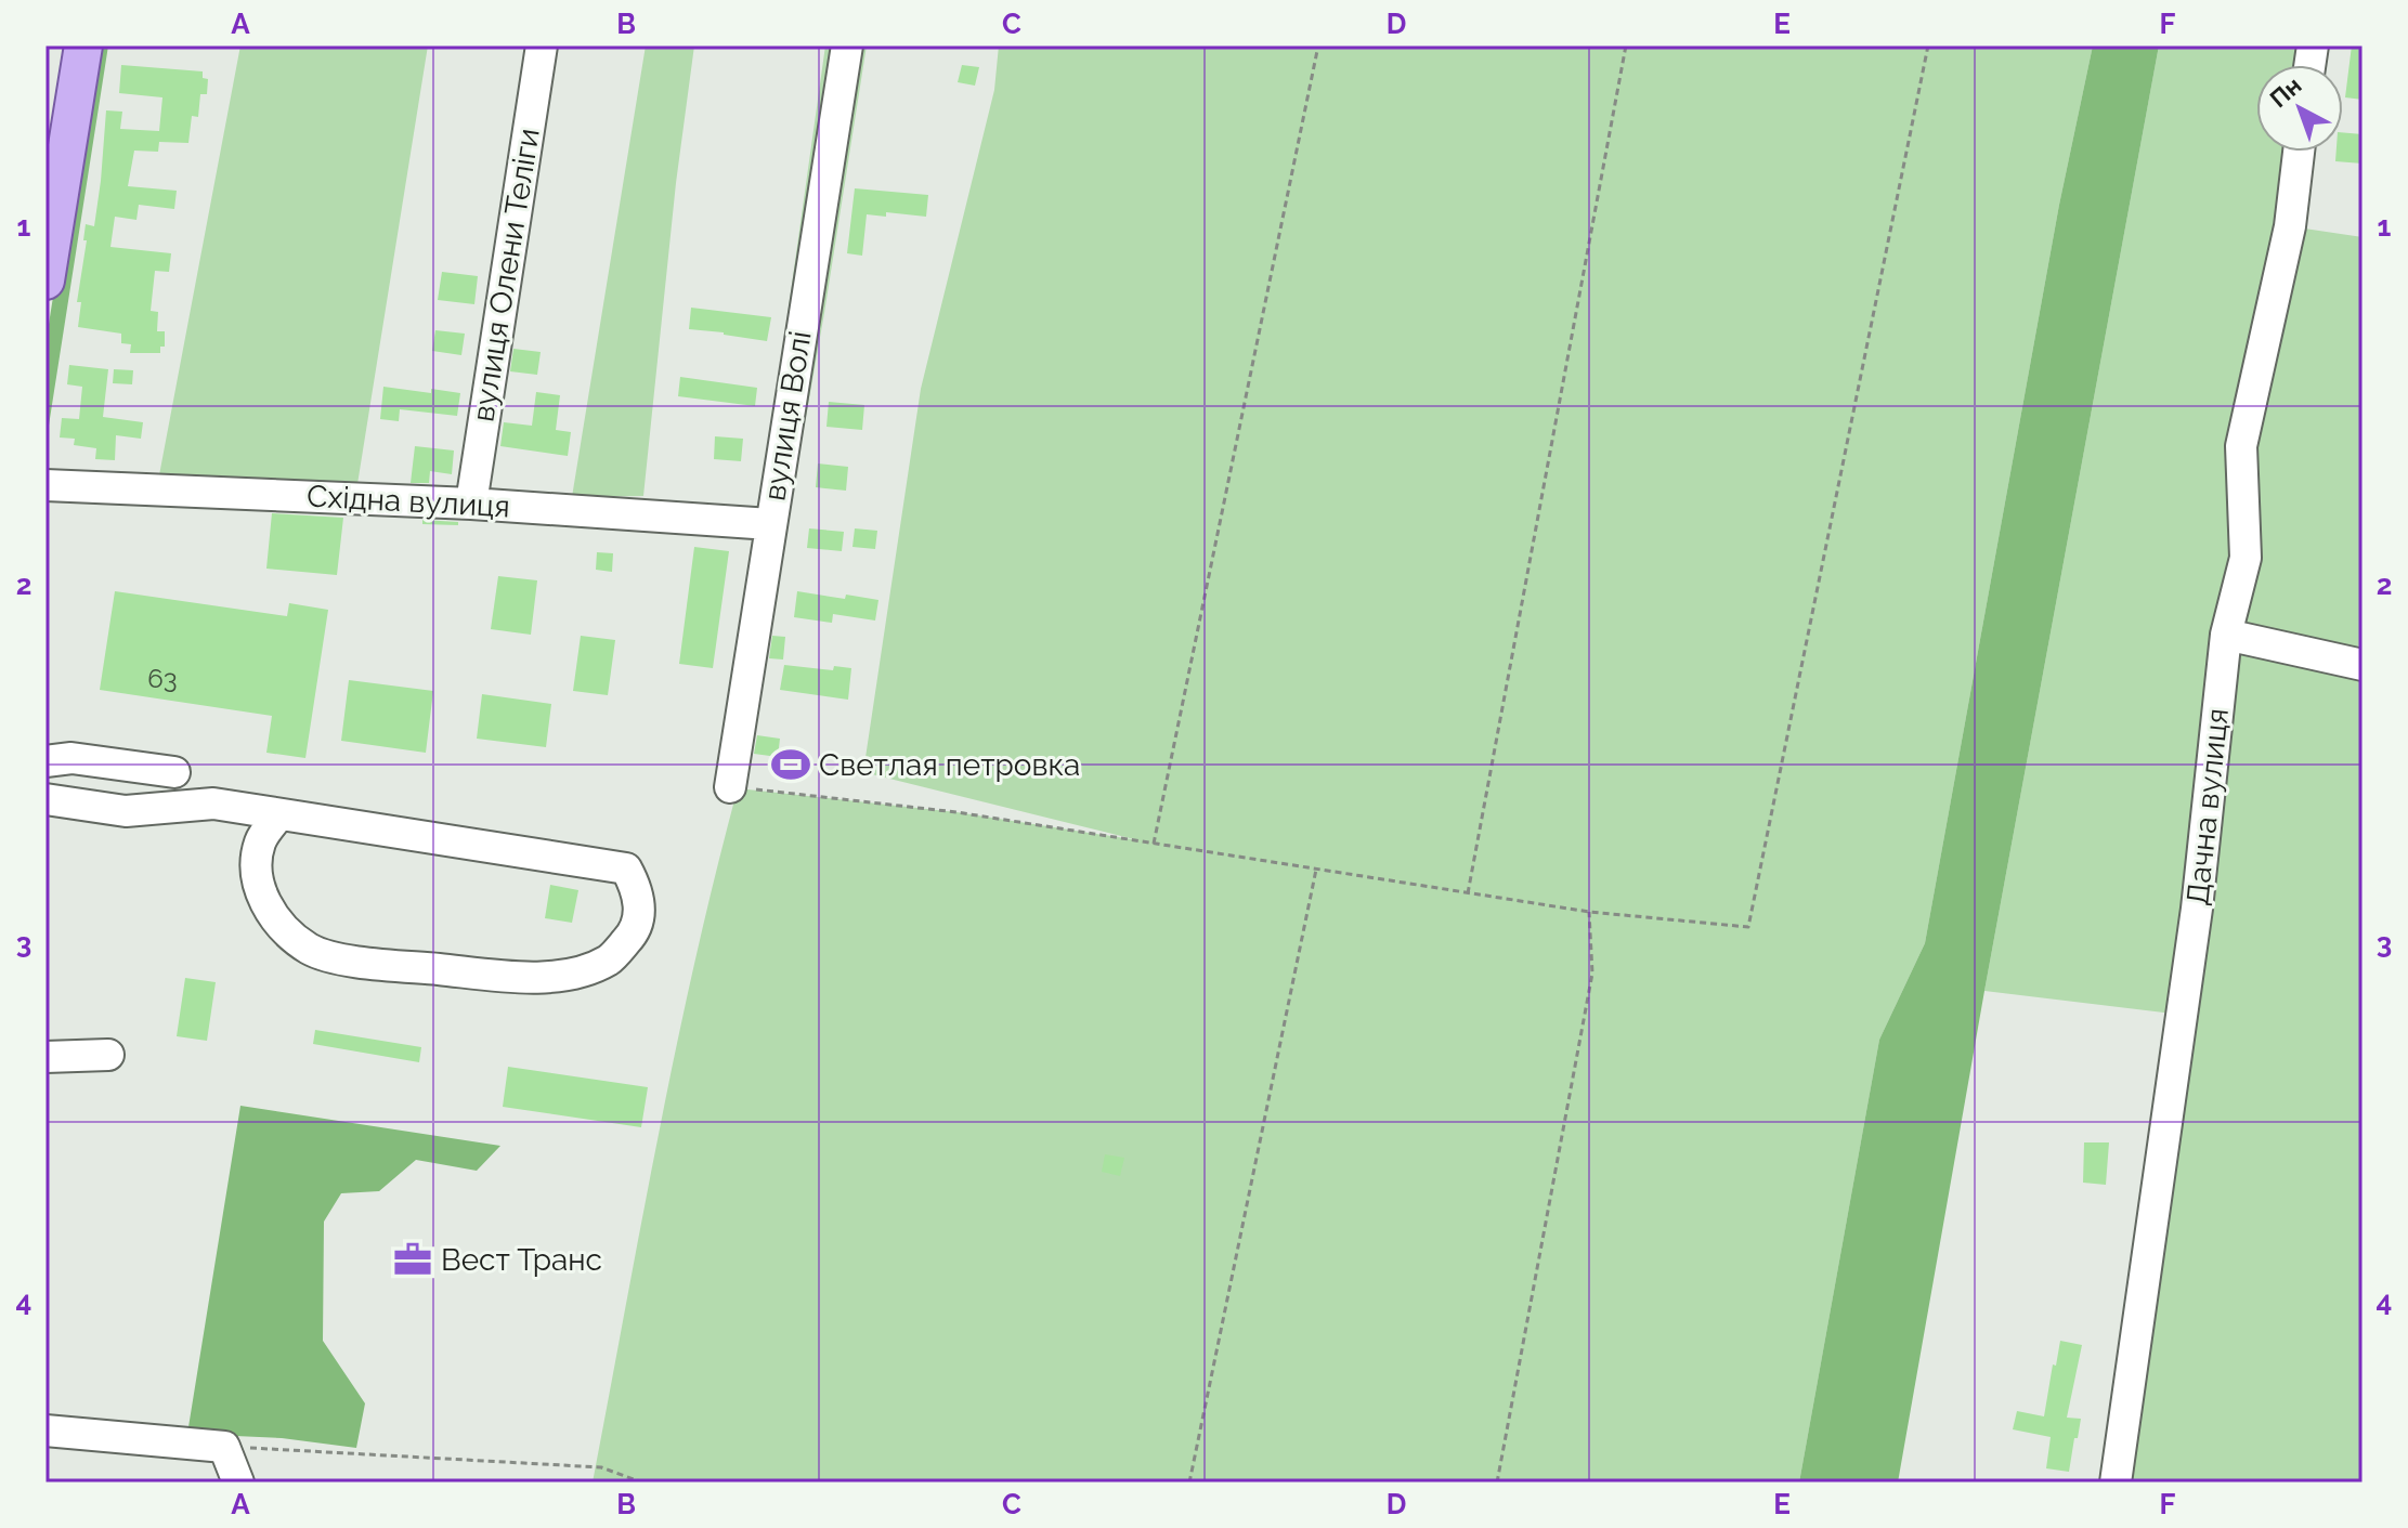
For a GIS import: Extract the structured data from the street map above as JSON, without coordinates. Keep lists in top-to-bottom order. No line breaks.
{"streets":{"street":["вулиця Олени Теліги","вулиця Волі","Східна вулиця","Дачна вулиця"]},"crossings":[["вулиця Олени Теліги","Східна вулиця"],["вулиця Волі","Східна вулиця"]],"places":{"sports":["Светлая петровка"],"office":["Вест Транс"]},"house_numbers":["63"],"north":"top left","grid":{"columns":["A","B","C","D","E","F"],"rows":["1","2","3","4"]}}
